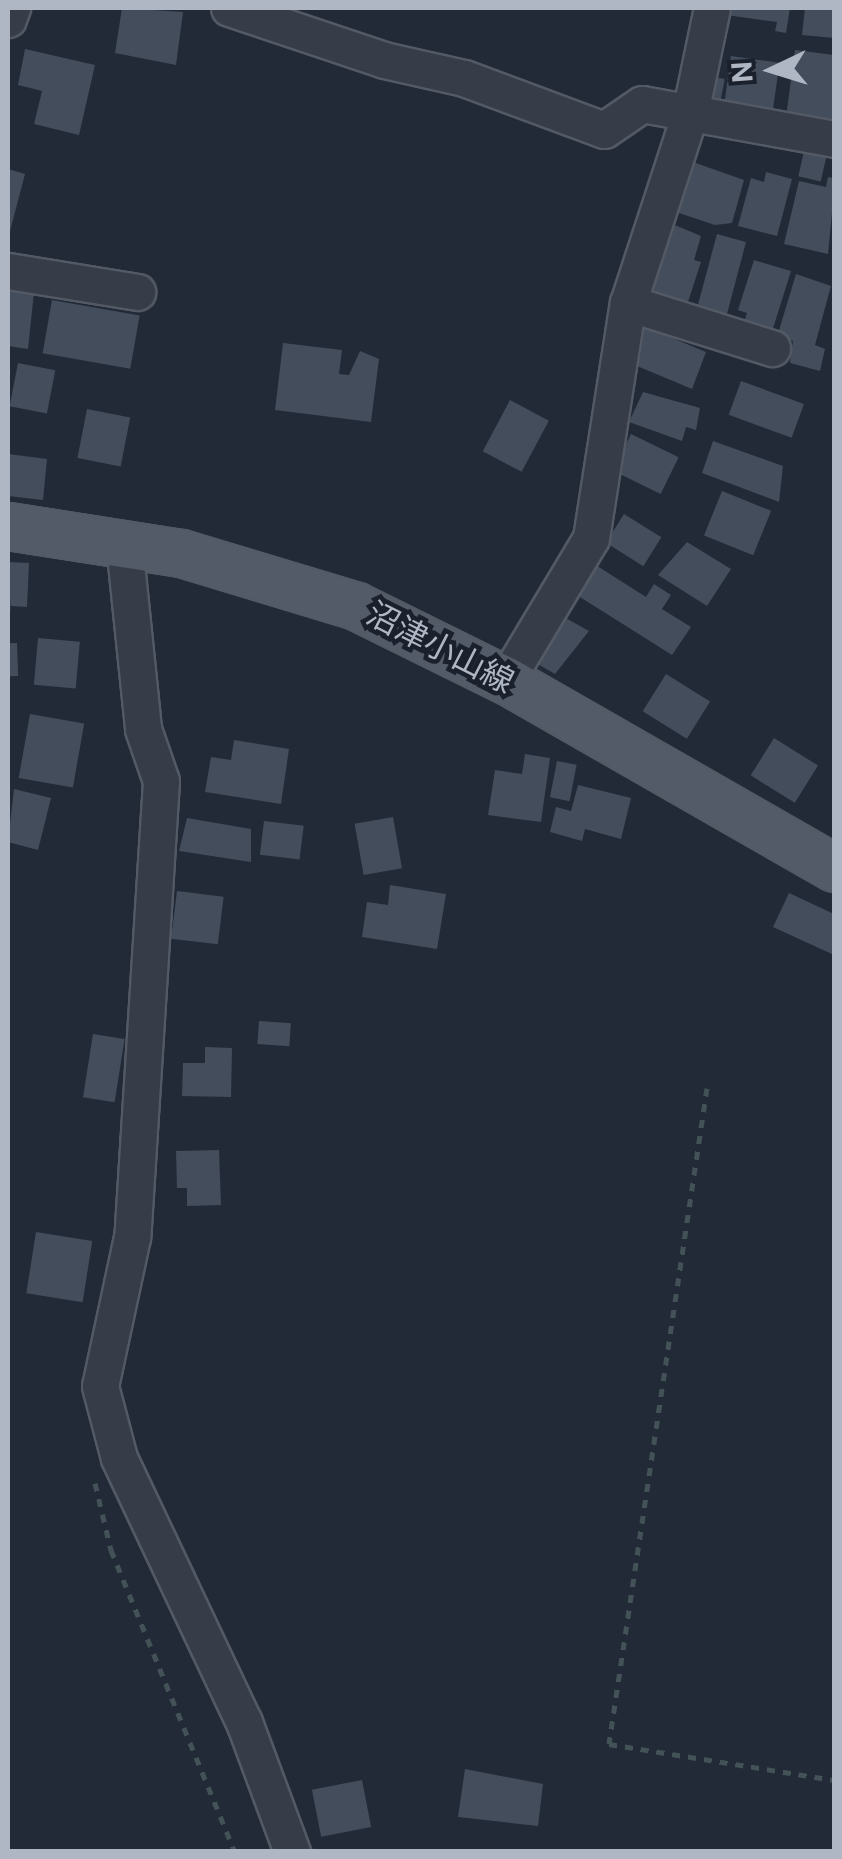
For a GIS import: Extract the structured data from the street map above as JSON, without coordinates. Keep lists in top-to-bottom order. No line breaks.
{"streets":{"main road":["沼津小山線"]},"north":"left"}
